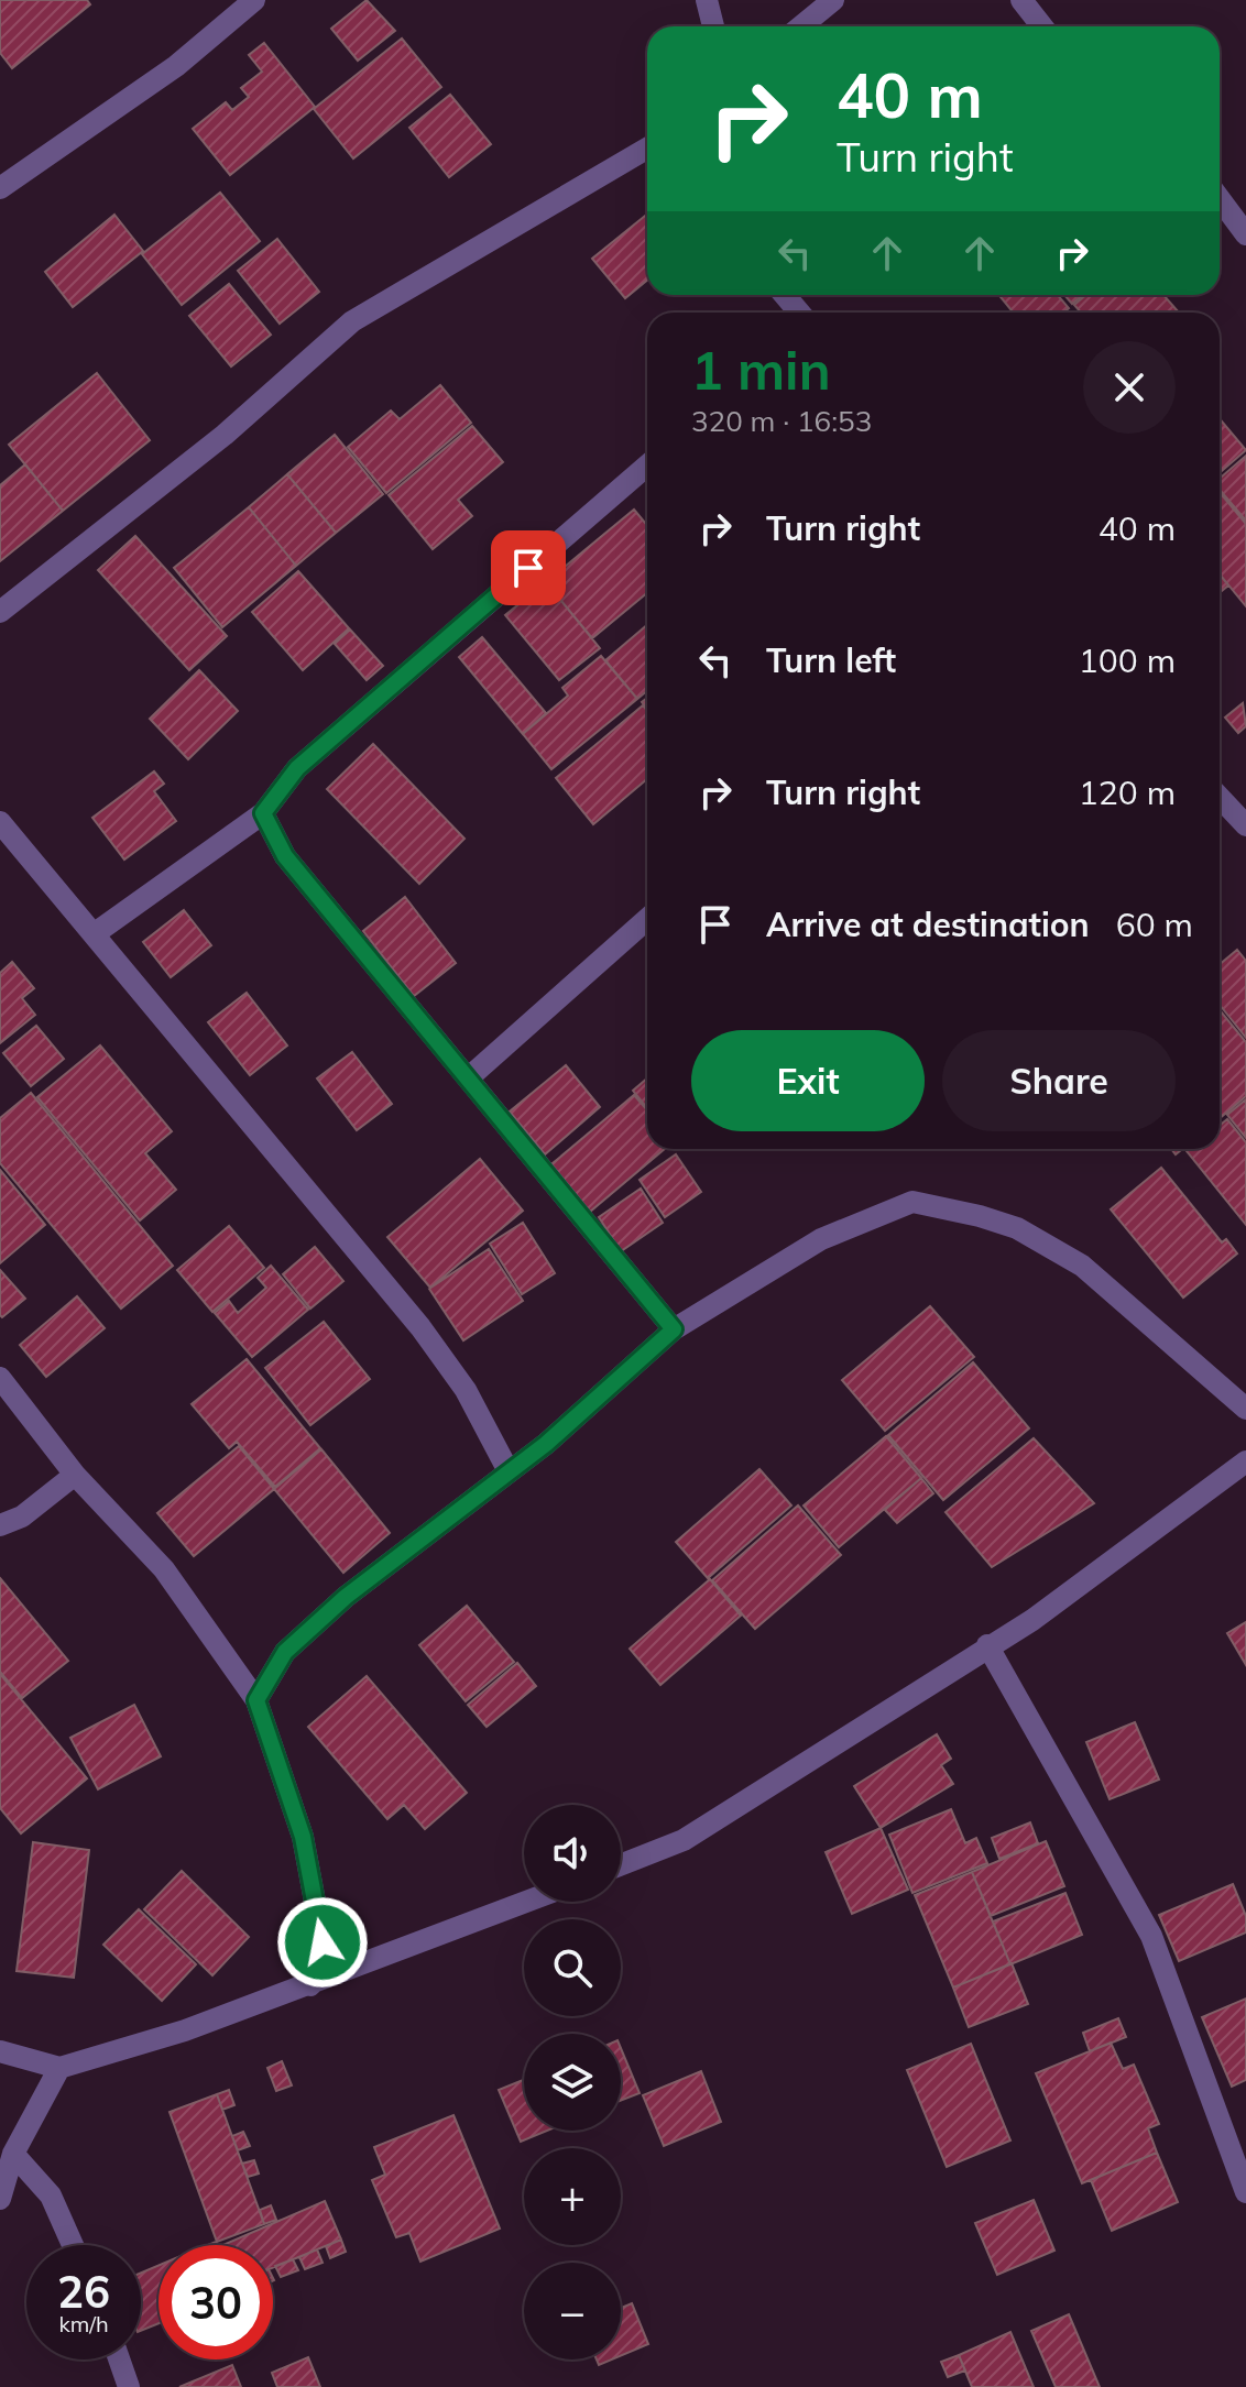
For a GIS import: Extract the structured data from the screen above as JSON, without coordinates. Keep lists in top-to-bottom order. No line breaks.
{"page":{"turn":["40 m","Turn right"],"heading":["1 min","320 m · 16:53"],"list":[{"name":"Turn right","value":"40 m"},{"name":"Turn left","value":"100 m"},{"name":"Turn right","value":"120 m"},{"name":"Arrive at destination","value":"60 m"}],"buttons":["Exit","Share"],"map_buttons":["+","−"],"speed":"26 km/h","limit":"30"}}
